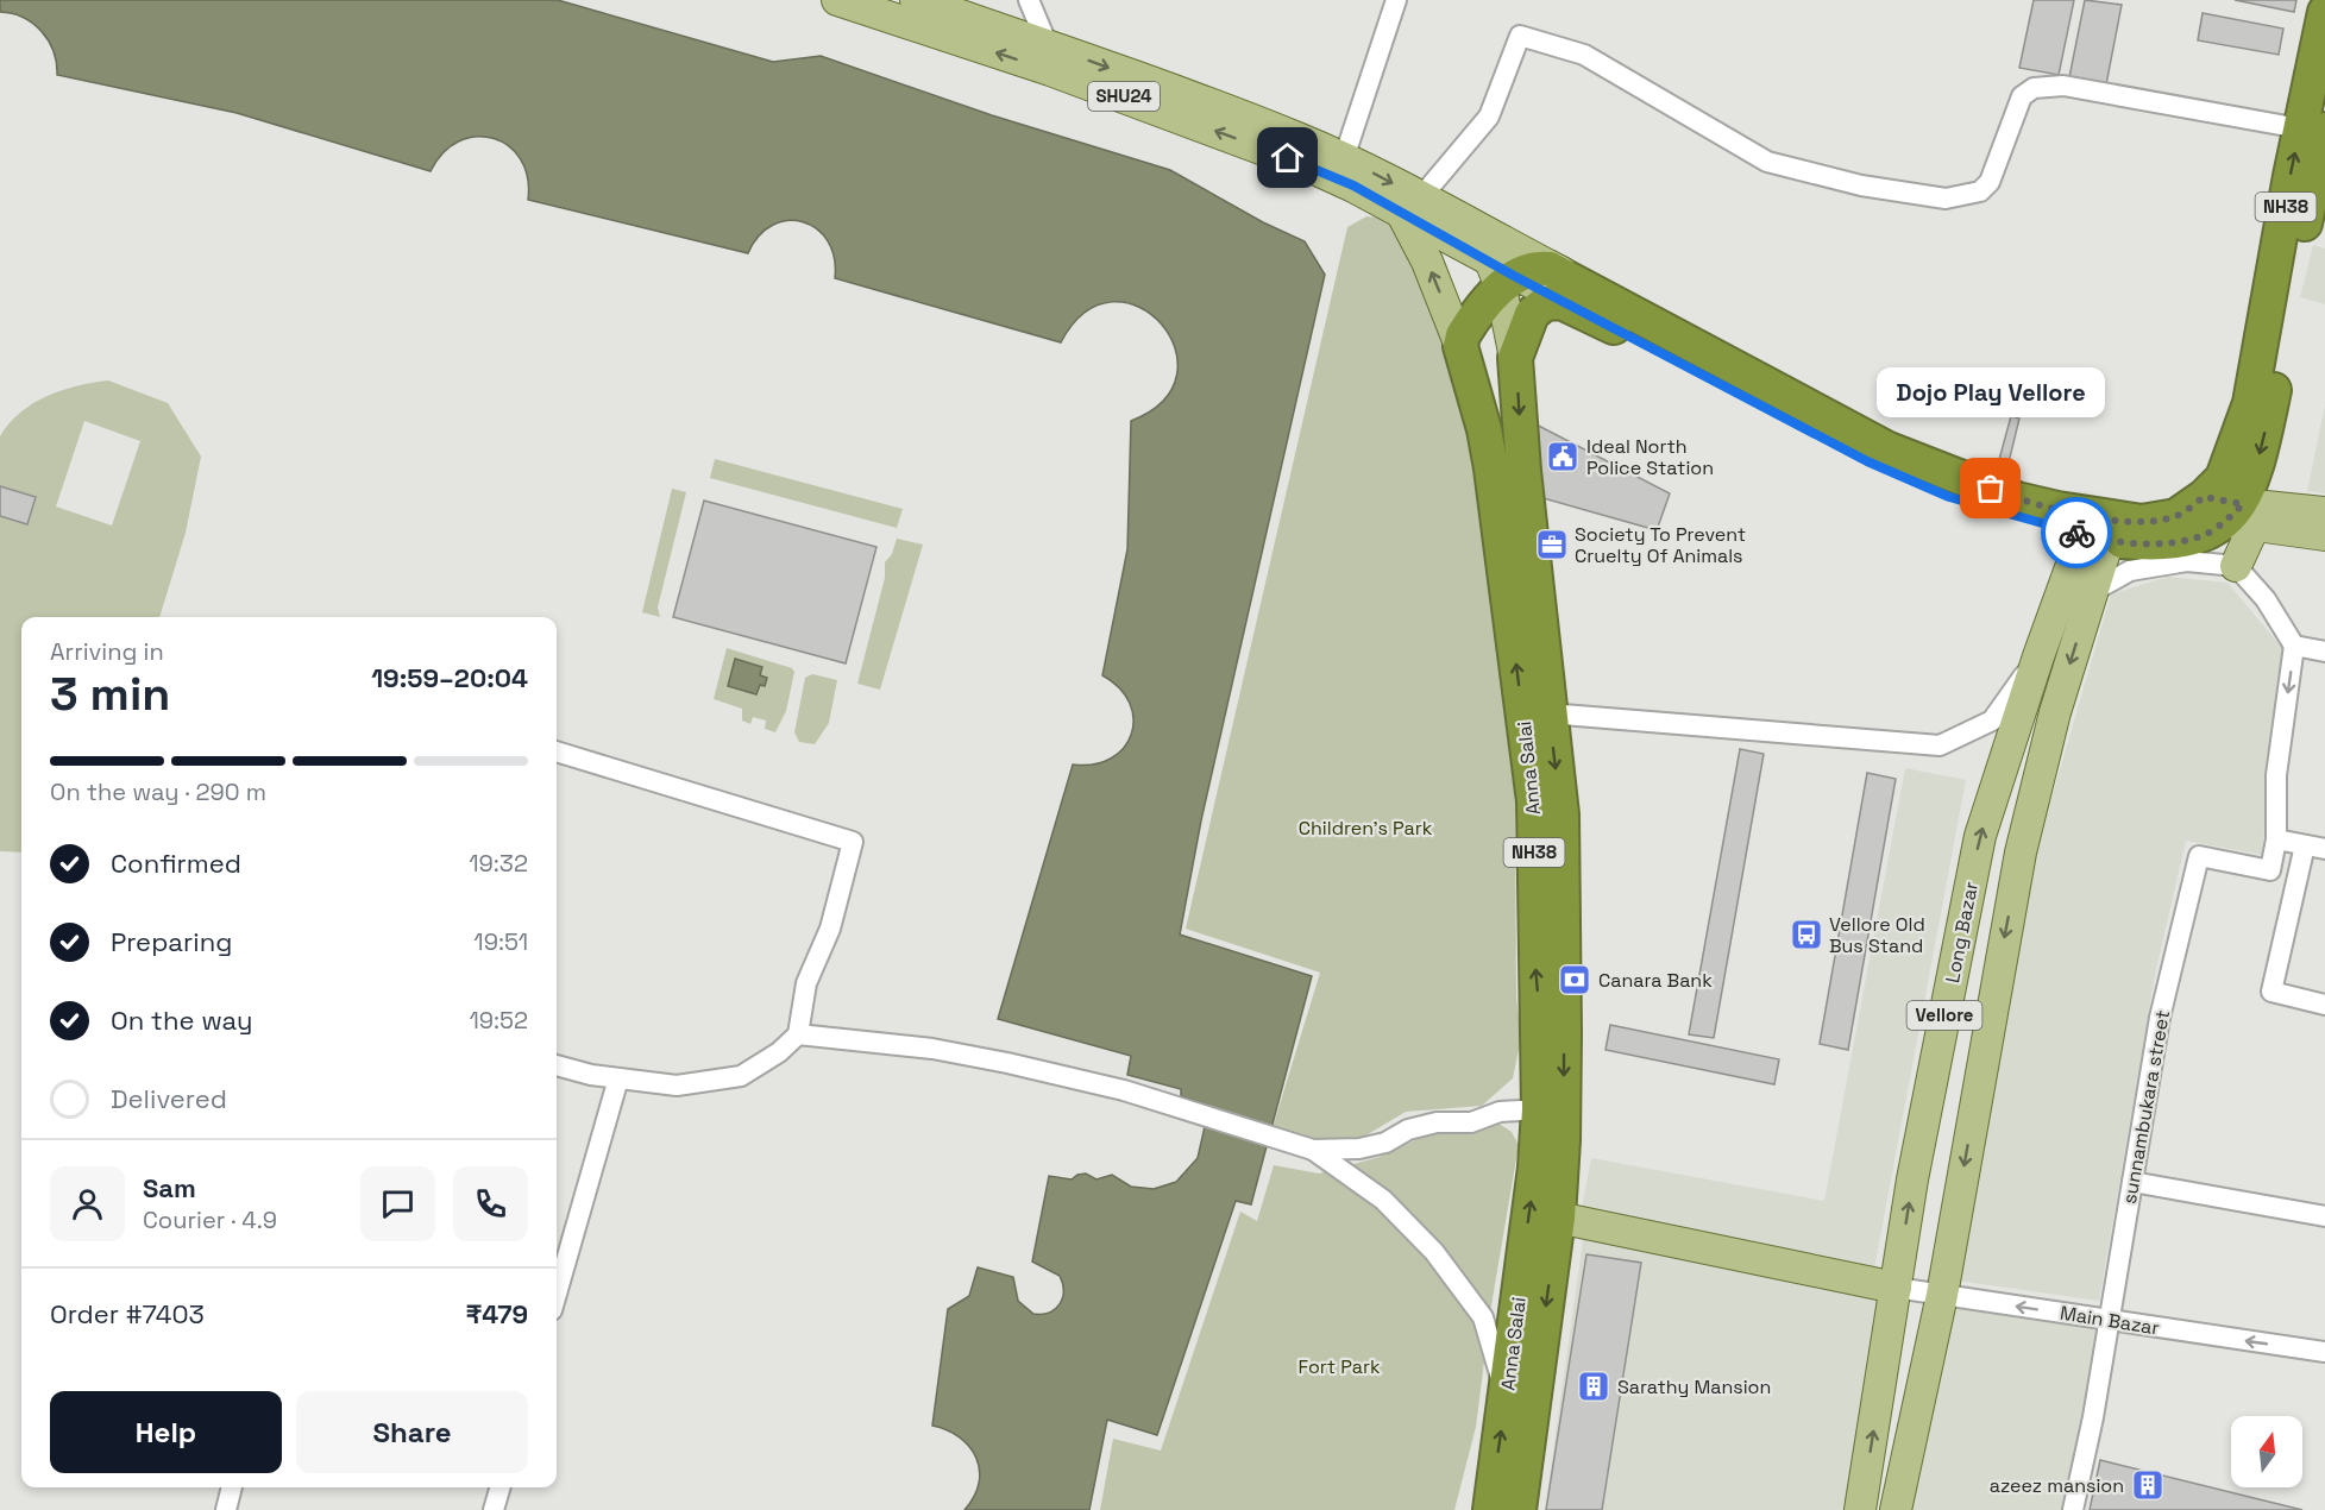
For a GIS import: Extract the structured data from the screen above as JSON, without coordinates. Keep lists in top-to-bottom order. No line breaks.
{"streets":{"highway":["NH38","Anna Salai"],"main road":["SHU24","Long Bazar","Vellore"],"street":["sunnambukara street","Main Bazar"]},"crossings":[["SHU24","NH38"],["SHU24","Anna Salai"],["NH38","Anna Salai"],["NH38","Long Bazar"],["Long Bazar","Main Bazar"],["sunnambukara street","Main Bazar"]],"parks":["Children's Park","Fort Park"],"places":{"public building":["Ideal North Police Station"],"other":["Dojo Play Vellore"],"office":["Society To Prevent Cruelty Of Animals"],"bus stop":["Vellore Old Bus Stand"],"bank":["Canara Bank"],"building":["Sarathy Mansion","azeez mansion"]},"north":"top","page":{"bubble":"Dojo Play Vellore","heading":["3 min","Arriving in","19:59–20:04"],"panel":["Sam","Courier · 4.9","Order #7403","₹479"],"bar":"On the way · 290 m","list":[["Confirmed","19:32"],["Preparing","19:51"],["On the way","19:52"],"Delivered"],"buttons":["Help","Share"]}}
